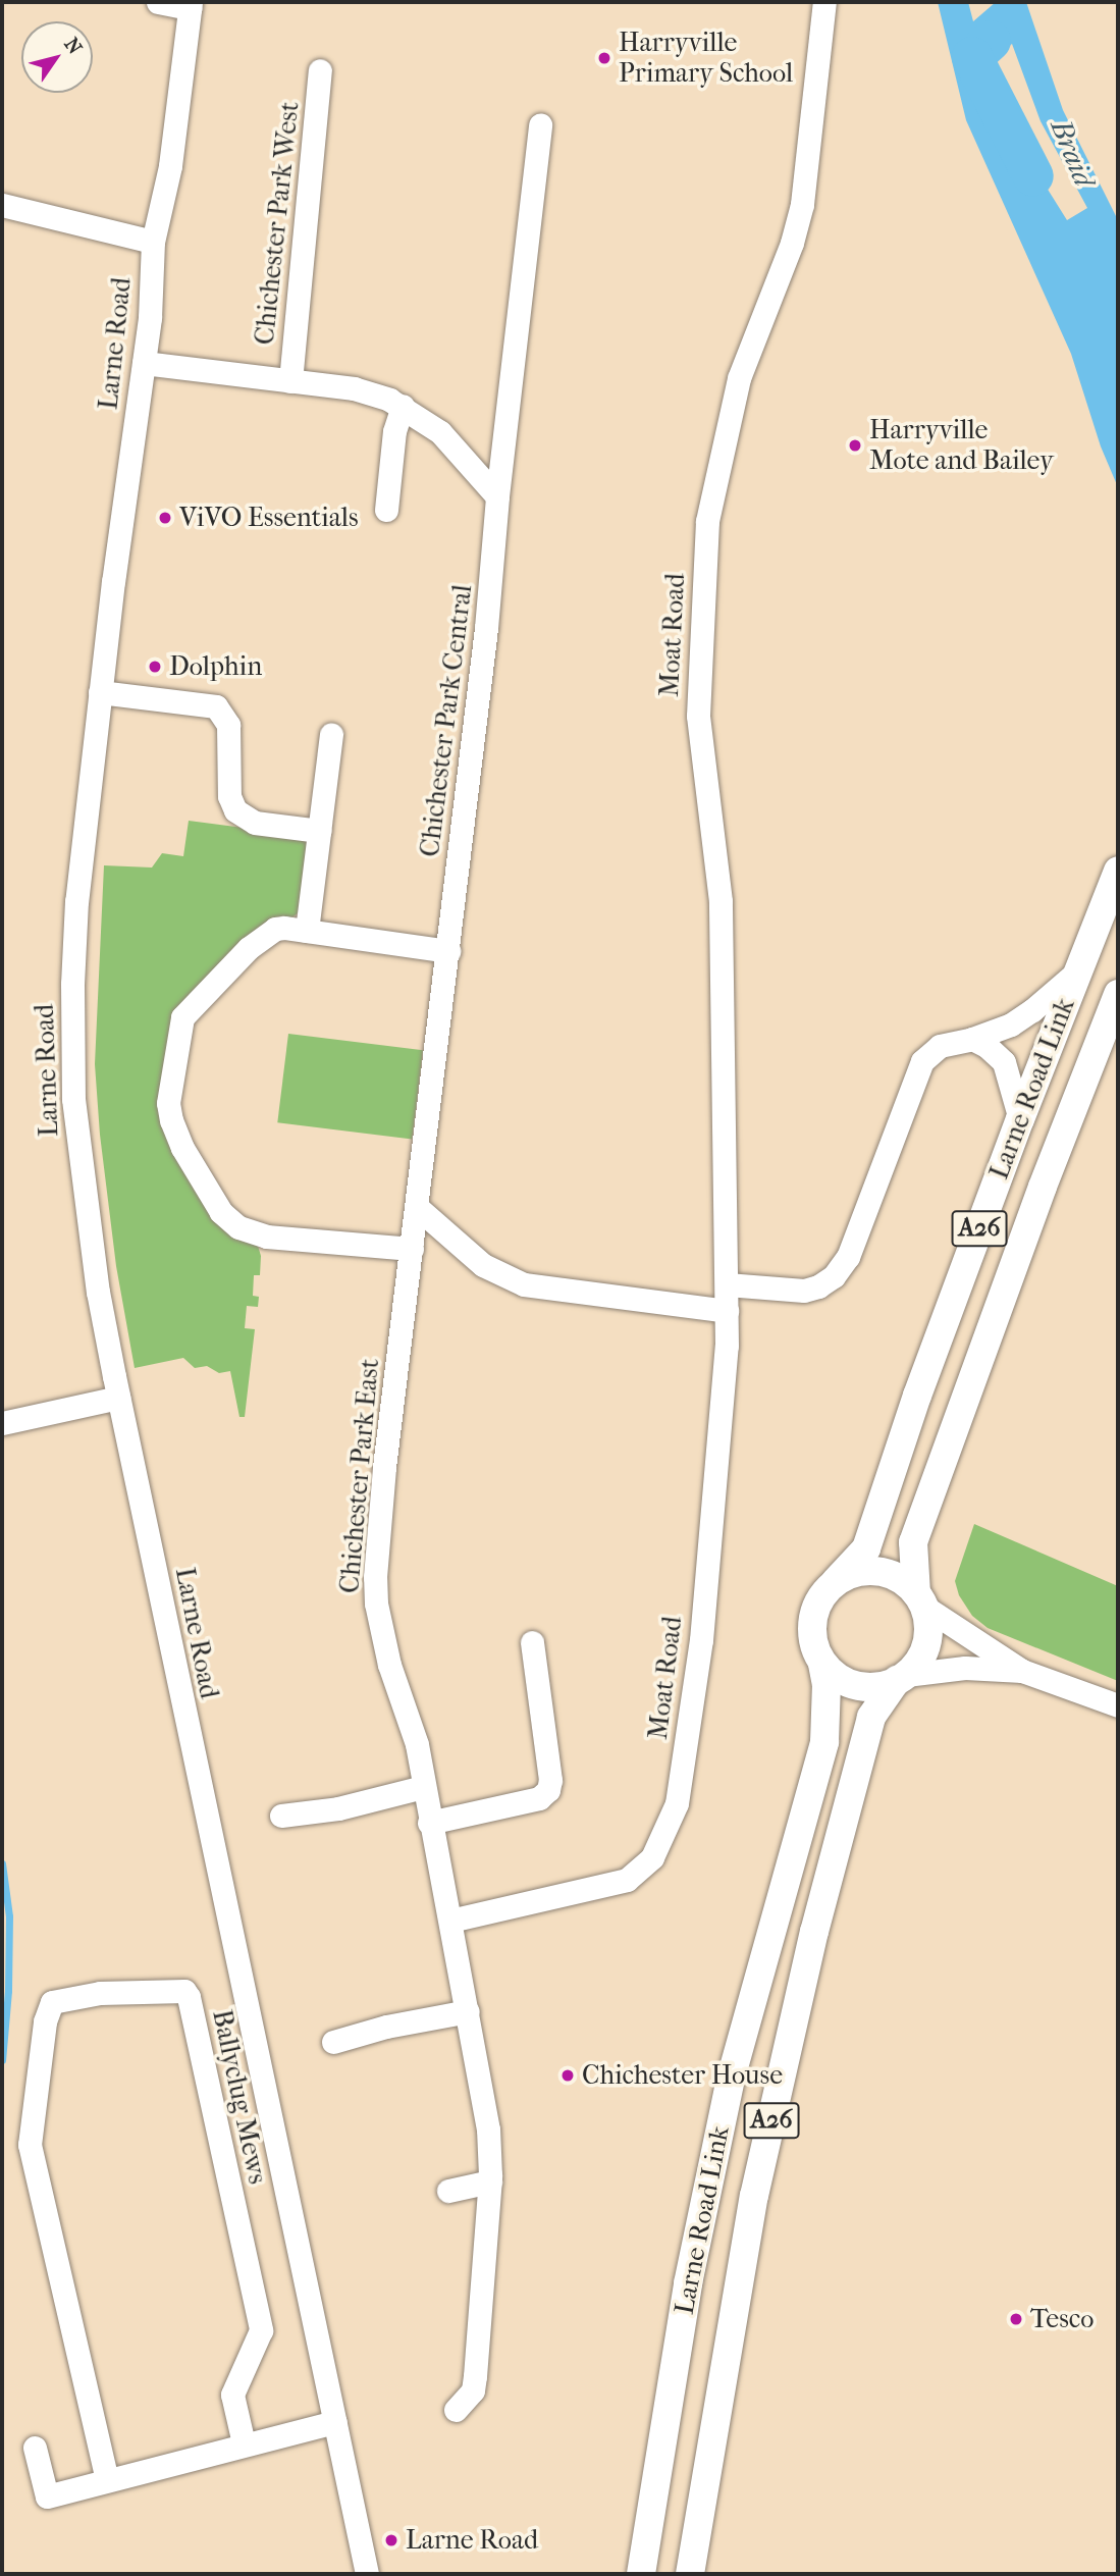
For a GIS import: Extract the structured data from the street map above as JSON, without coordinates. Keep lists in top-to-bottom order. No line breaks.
{"streets":{"main road":["Larne Road Link","A26"],"street":["Chichester Park West","Larne Road","Moat Road","Chichester Park Central","Chichester Park East","Ballyclug Mews"]},"crossings":[["Moat Road","Chichester Park East"],["Chichester Park Central","Chichester Park East"],["Larne Road Link","A26"]],"water":["Braid"],"places":["Harryville Primary School","Harryville Mote and Bailey","ViVO Essentials","Dolphin","Chichester House","Tesco","Larne Road"],"north":"top right"}
